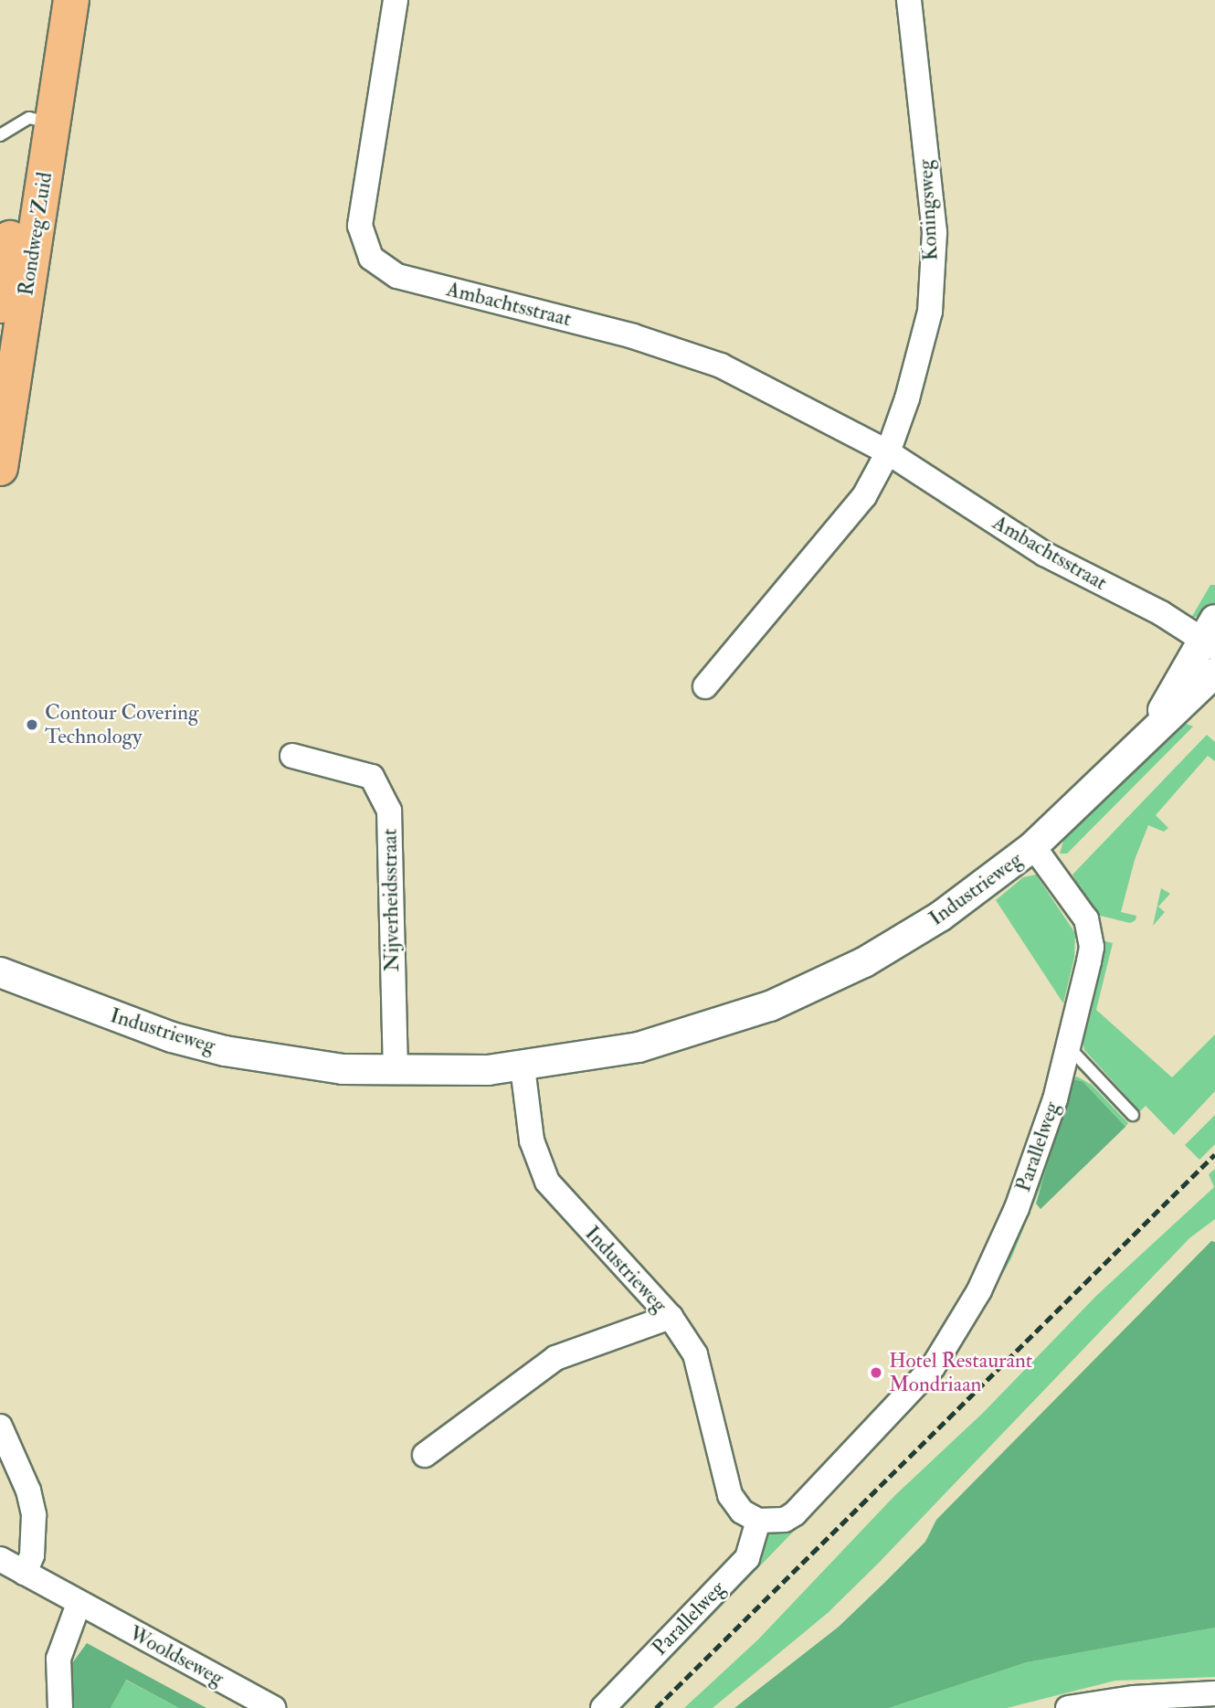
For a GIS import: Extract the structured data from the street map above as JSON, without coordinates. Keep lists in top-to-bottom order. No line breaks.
{"streets":{"main road":["Rondweg Zuid"],"street":["Koningsweg","Ambachtsstraat","Industrieweg","Nijverheidsstraat","Parallelweg","Wooldseweg"]},"crossings":[["Koningsweg","Ambachtsstraat"],["Industrieweg","Nijverheidsstraat"],["Industrieweg","Parallelweg"]],"places":["Contour Covering Technology","Hotel Restaurant Mondriaan"]}
